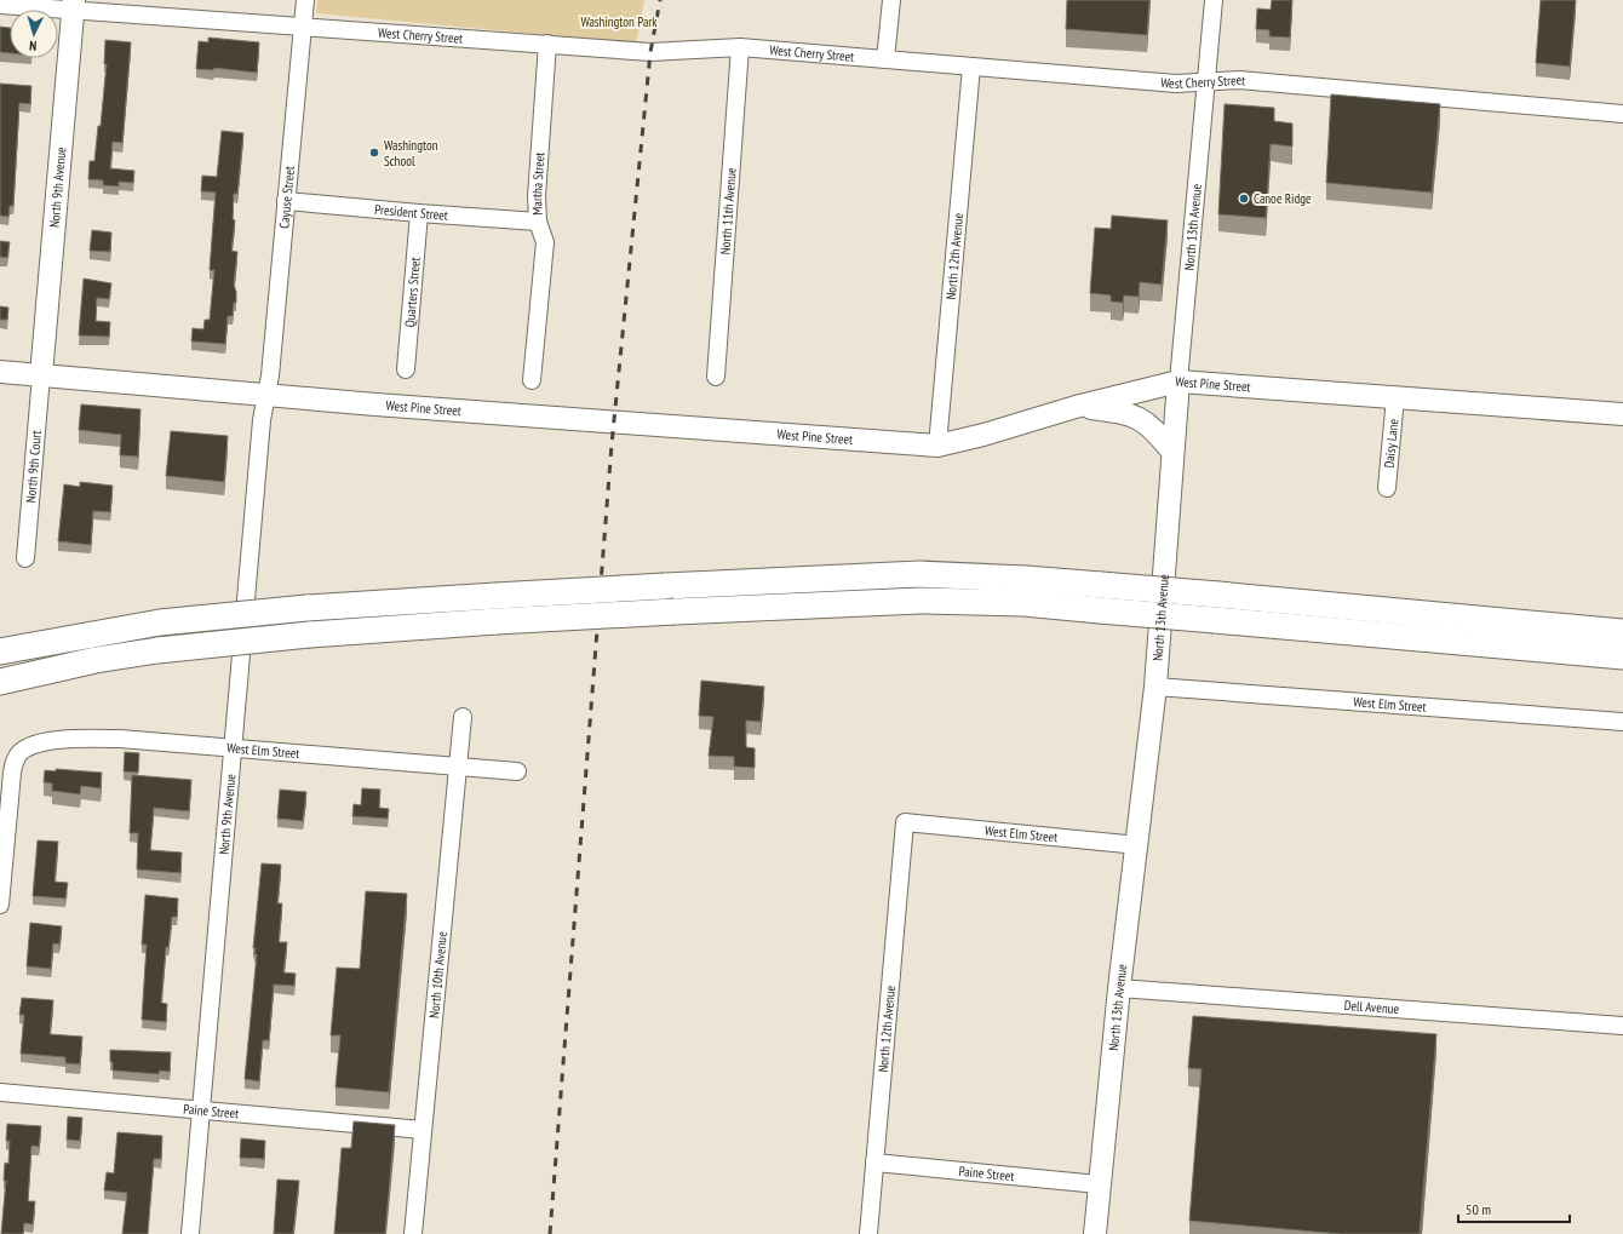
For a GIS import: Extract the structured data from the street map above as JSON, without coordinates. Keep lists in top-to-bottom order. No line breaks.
{"streets":{"main road":["North 9th Avenue","North 13th Avenue","West Pine Street"],"street":["West Cherry Street","Martha Street","Cayuse Street","President Street","North 11th Avenue","North 12th Avenue","Quarters Street","Daisy Lane","North 9th Court","West Elm Street","North 10th Avenue","Dell Avenue","Paine Street"]},"crossings":[["West Cherry Street","Martha Street"],["West Cherry Street","North 9th Avenue"],["West Cherry Street","Cayuse Street"],["West Cherry Street","North 11th Avenue"],["West Cherry Street","North 13th Avenue"],["West Cherry Street","North 12th Avenue"],["Martha Street","President Street"],["North 9th Avenue","Cayuse Street"],["North 9th Avenue","West Pine Street"],["North 9th Avenue","North 9th Court"],["North 9th Avenue","West Elm Street"],["North 9th Avenue","Paine Street"],["Cayuse Street","President Street"],["Cayuse Street","West Pine Street"],["President Street","Quarters Street"],["North 13th Avenue","West Pine Street"],["North 13th Avenue","West Elm Street"],["North 13th Avenue","Dell Avenue"],["North 13th Avenue","Paine Street"],["North 12th Avenue","West Pine Street"],["North 12th Avenue","West Elm Street"],["North 12th Avenue","Paine Street"],["West Pine Street","Daisy Lane"],["West Pine Street","North 9th Court"],["West Elm Street","North 10th Avenue"],["North 10th Avenue","Paine Street"]],"parks":["Washington Park"],"places":["Washington School","Canoe Ridge"],"scale_bar":"50 m","north":"bottom"}
